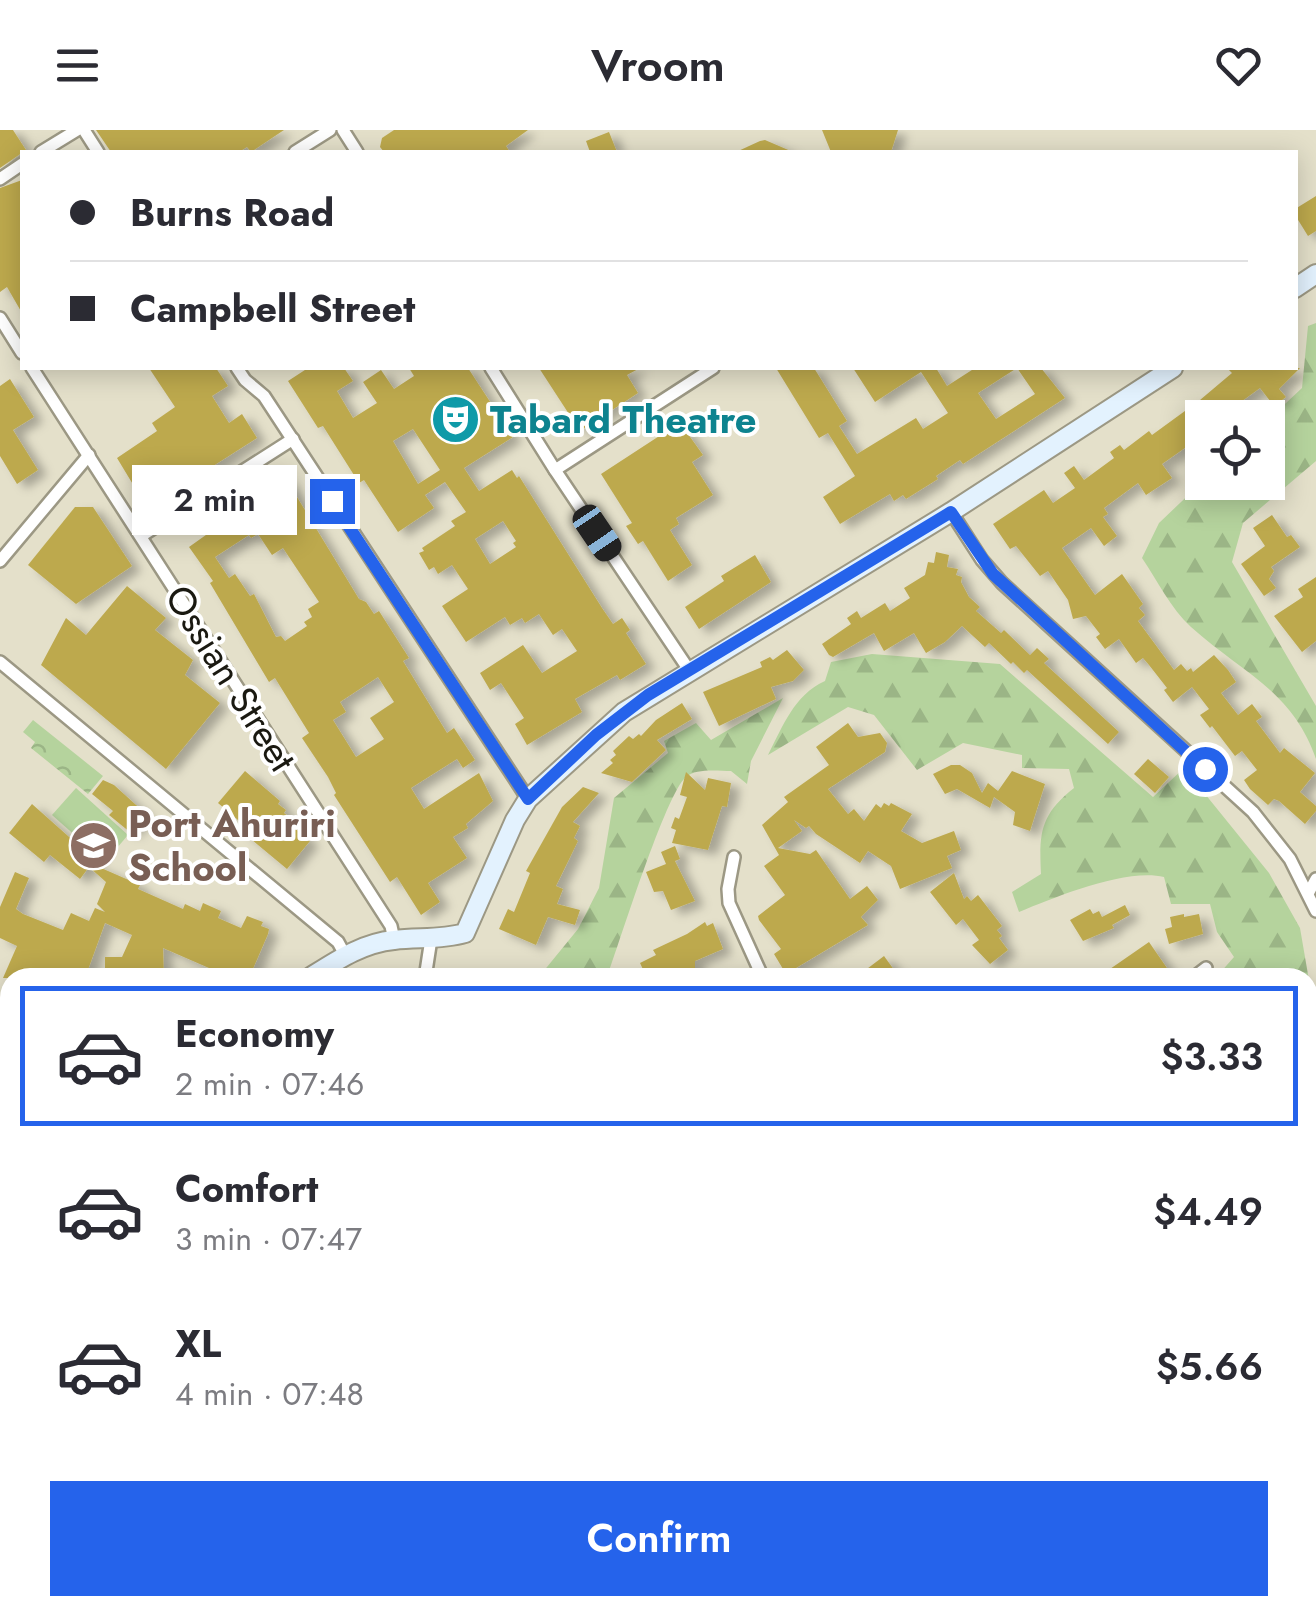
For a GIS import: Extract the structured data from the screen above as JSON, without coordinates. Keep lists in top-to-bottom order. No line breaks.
{"streets":{"street":["Ossian Street"]},"places":{"theatre":["Tabard Theatre"],"school or university":["Port Ahuriri School"]},"page":{"header":"Vroom","banner":["Burns Road","Campbell Street"],"bubble":"2 min","list":[{"name":"Economy","note":"2 min · 07:46","value":"$3.33"},{"name":"Comfort","note":"3 min · 07:47","value":"$4.49"},{"name":"XL","note":"4 min · 07:48","value":"$5.66"}],"buttons":"Confirm"}}
